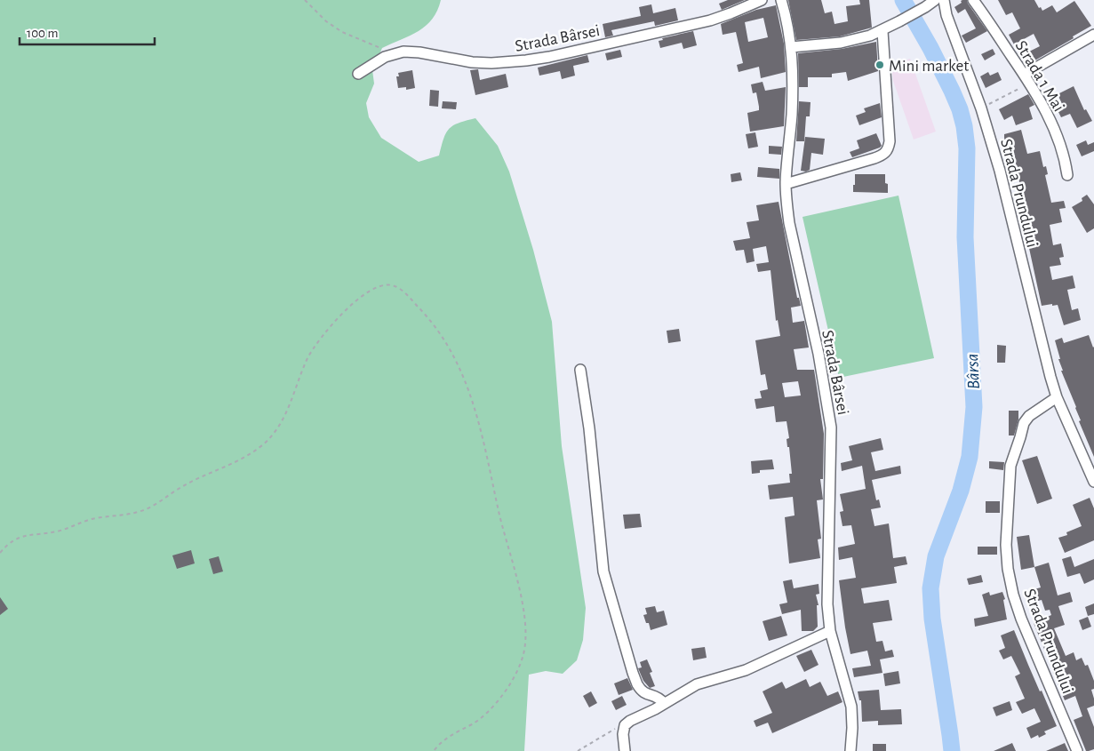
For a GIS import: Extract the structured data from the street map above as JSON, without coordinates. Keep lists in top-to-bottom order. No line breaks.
{"streets":{"street":["Strada Bârsei","Strada 1 Mai","Strada Prundului"]},"water":["Bârsa"],"places":["Mini market"],"scale_bar":"100 m"}
